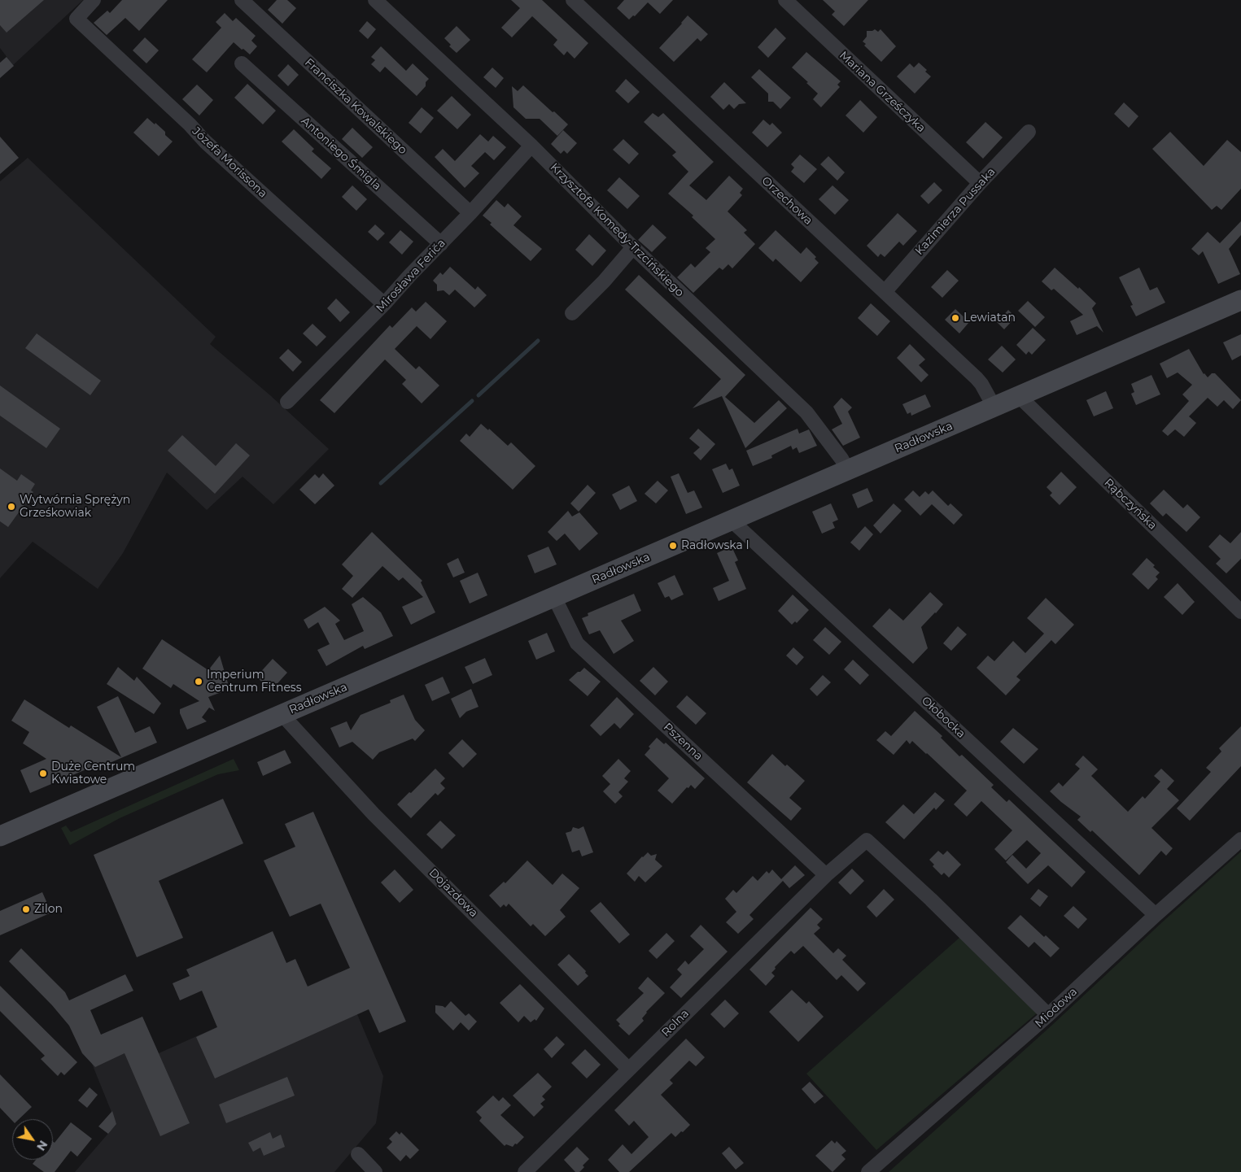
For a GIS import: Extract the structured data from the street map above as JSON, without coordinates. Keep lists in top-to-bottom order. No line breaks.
{"streets":{"street":["Mariana Grześczyka","Franciszka Kowalskiego","Antoniego Śmigla","Józefa Morissona","Orzechowa","Kazimierza Pussaka","Krzysztofa Komedy-Trzcińskiego","Mirosława Feriča","Radłowska","Rąbczyńska","Ołobocka","Pszenna","Dojazdowa","Miodowa","Rolna"]},"crossings":[["Mariana Grześczyka","Kazimierza Pussaka"],["Franciszka Kowalskiego","Mirosława Feriča"],["Antoniego Śmigla","Mirosława Feriča"],["Józefa Morissona","Mirosława Feriča"],["Orzechowa","Kazimierza Pussaka"],["Orzechowa","Radłowska"],["Krzysztofa Komedy-Trzcińskiego","Mirosława Feriča"],["Krzysztofa Komedy-Trzcińskiego","Radłowska"],["Radłowska","Rąbczyńska"],["Radłowska","Ołobocka"],["Radłowska","Pszenna"],["Radłowska","Dojazdowa"],["Ołobocka","Miodowa"],["Pszenna","Rolna"],["Dojazdowa","Rolna"],["Miodowa","Rolna"]],"places":["Lewiatan","Wytwórnia Sprężyn Grześkowiak","Radłowska I","Imperium Centrum Fitness","Duże Centrum Kwiatowe","Zilon"],"north":"bottom right"}
